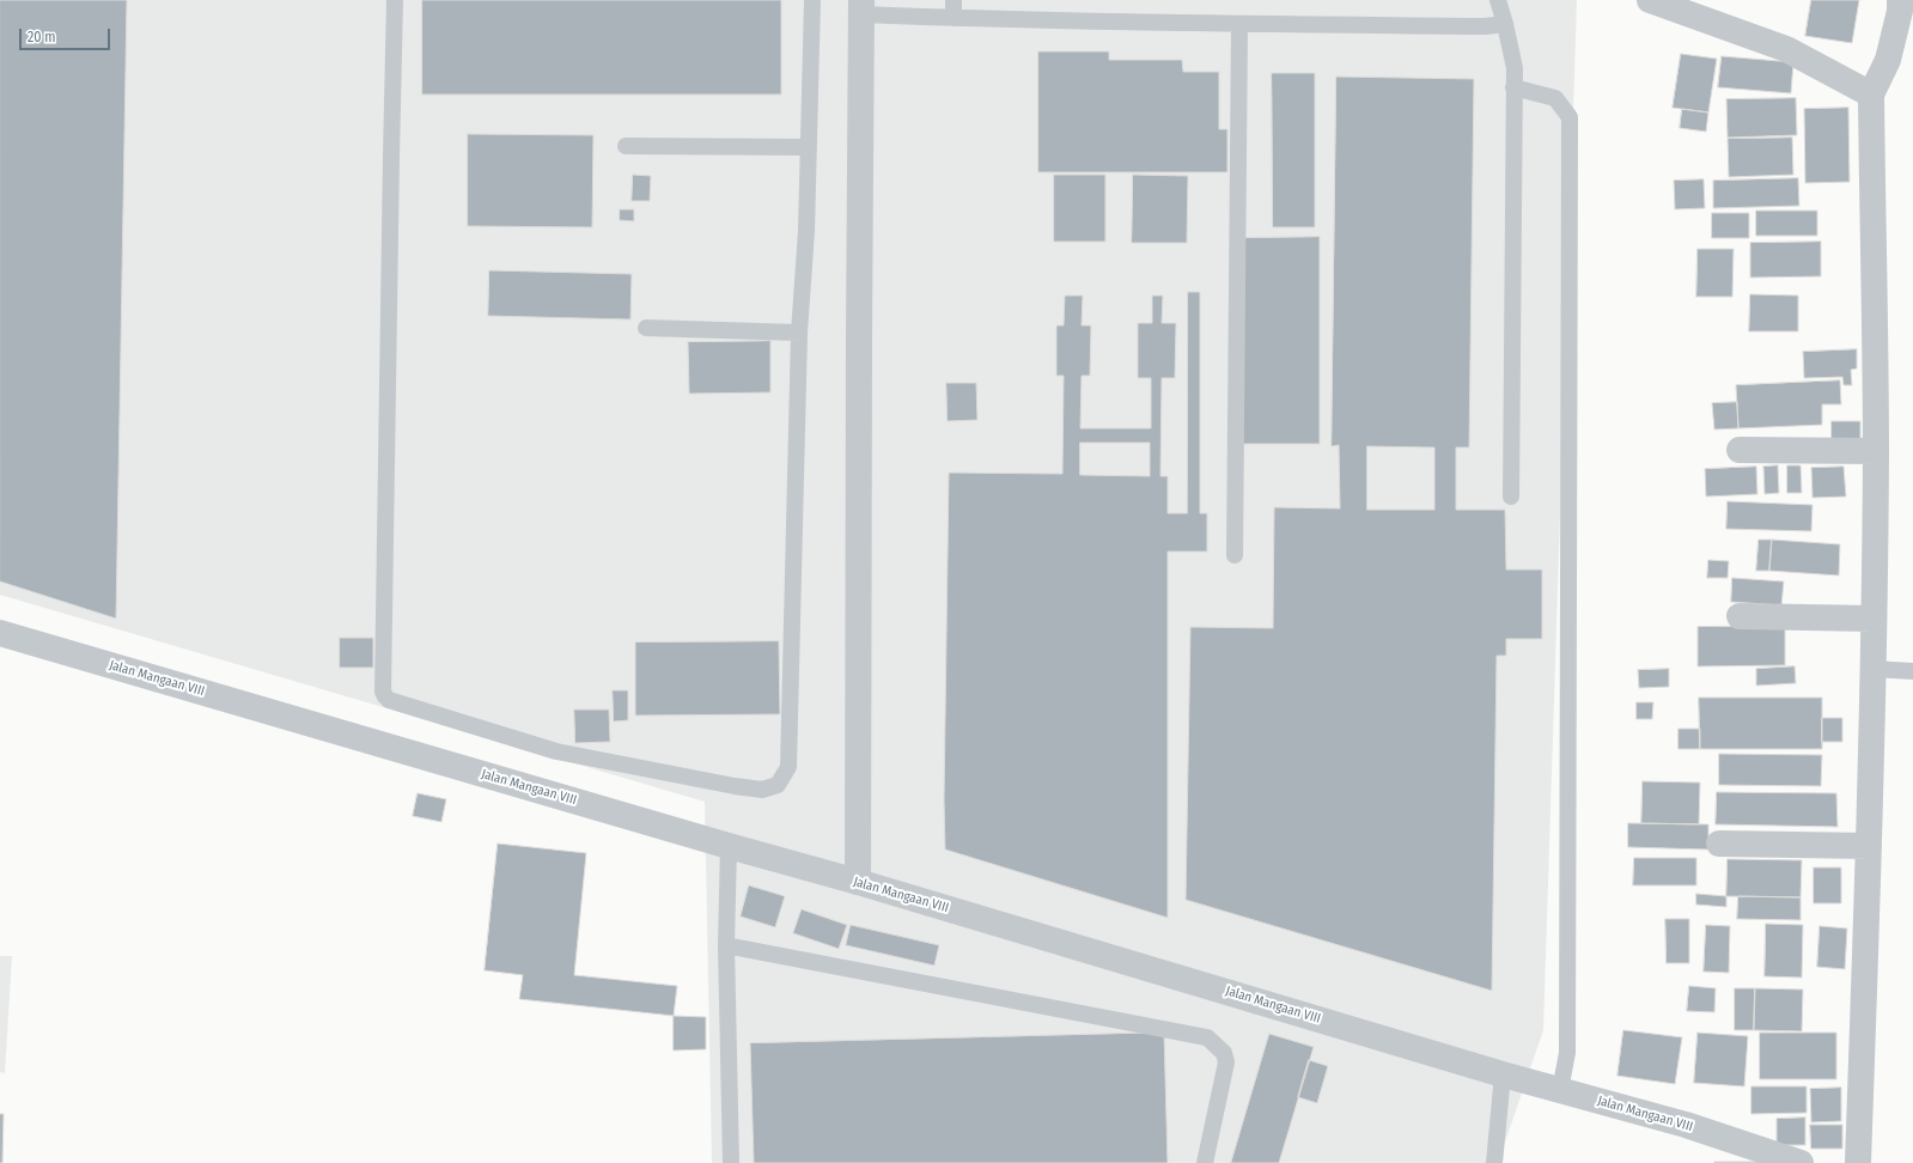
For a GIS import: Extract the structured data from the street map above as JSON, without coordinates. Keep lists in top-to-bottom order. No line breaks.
{"streets":{"street":["Jalan Mangaan VIII"]},"scale_bar":"20 m"}
